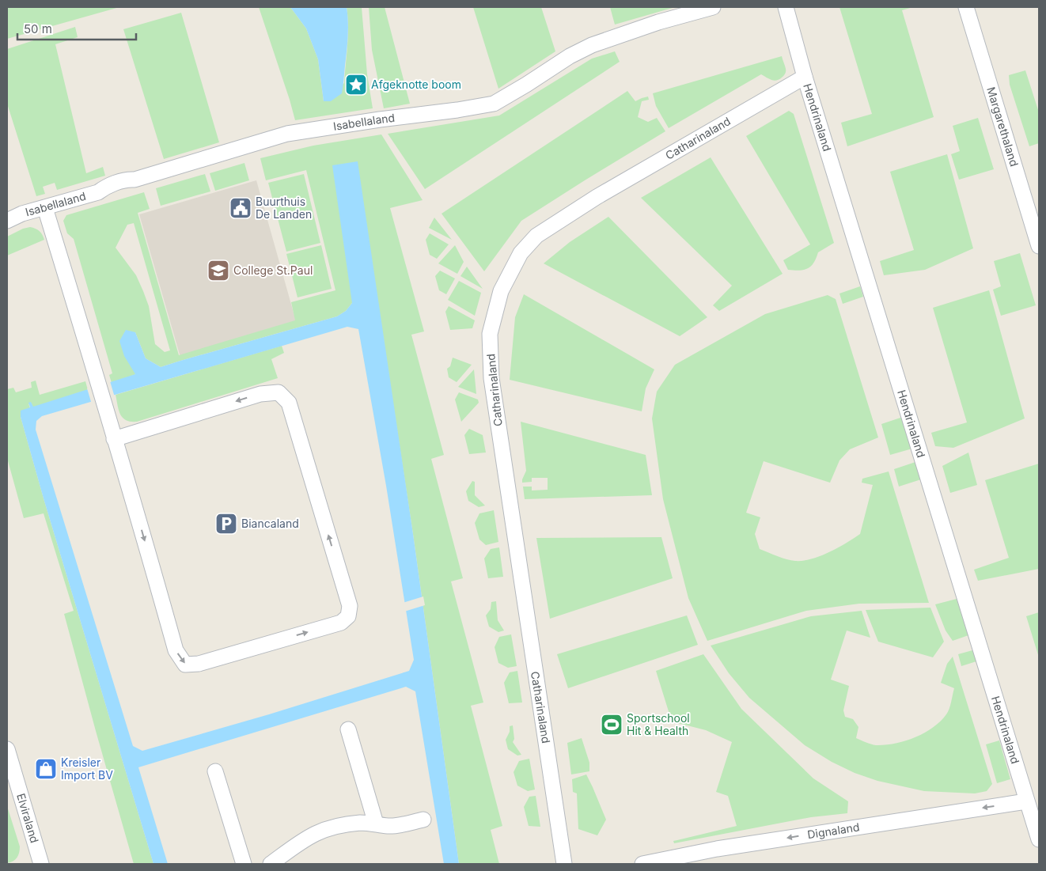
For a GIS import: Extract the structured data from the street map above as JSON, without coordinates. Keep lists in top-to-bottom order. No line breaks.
{"streets":{"street":["Hendrinaland","Isabellaland","Margarethaland","Catharinaland","Elviraland","Dignaland"]},"crossings":[["Hendrinaland","Catharinaland"],["Hendrinaland","Dignaland"]],"one_way":["Dignaland"],"places":{"place":["Afgeknotte boom"],"public building":["Buurthuis De Landen"],"school or university":["College St.Paul"],"parking":["Biancaland"],"sports":["Sportschool Hit & Health"],"shop":["Kreisler Import BV"]},"scale_bar":"50 m"}
